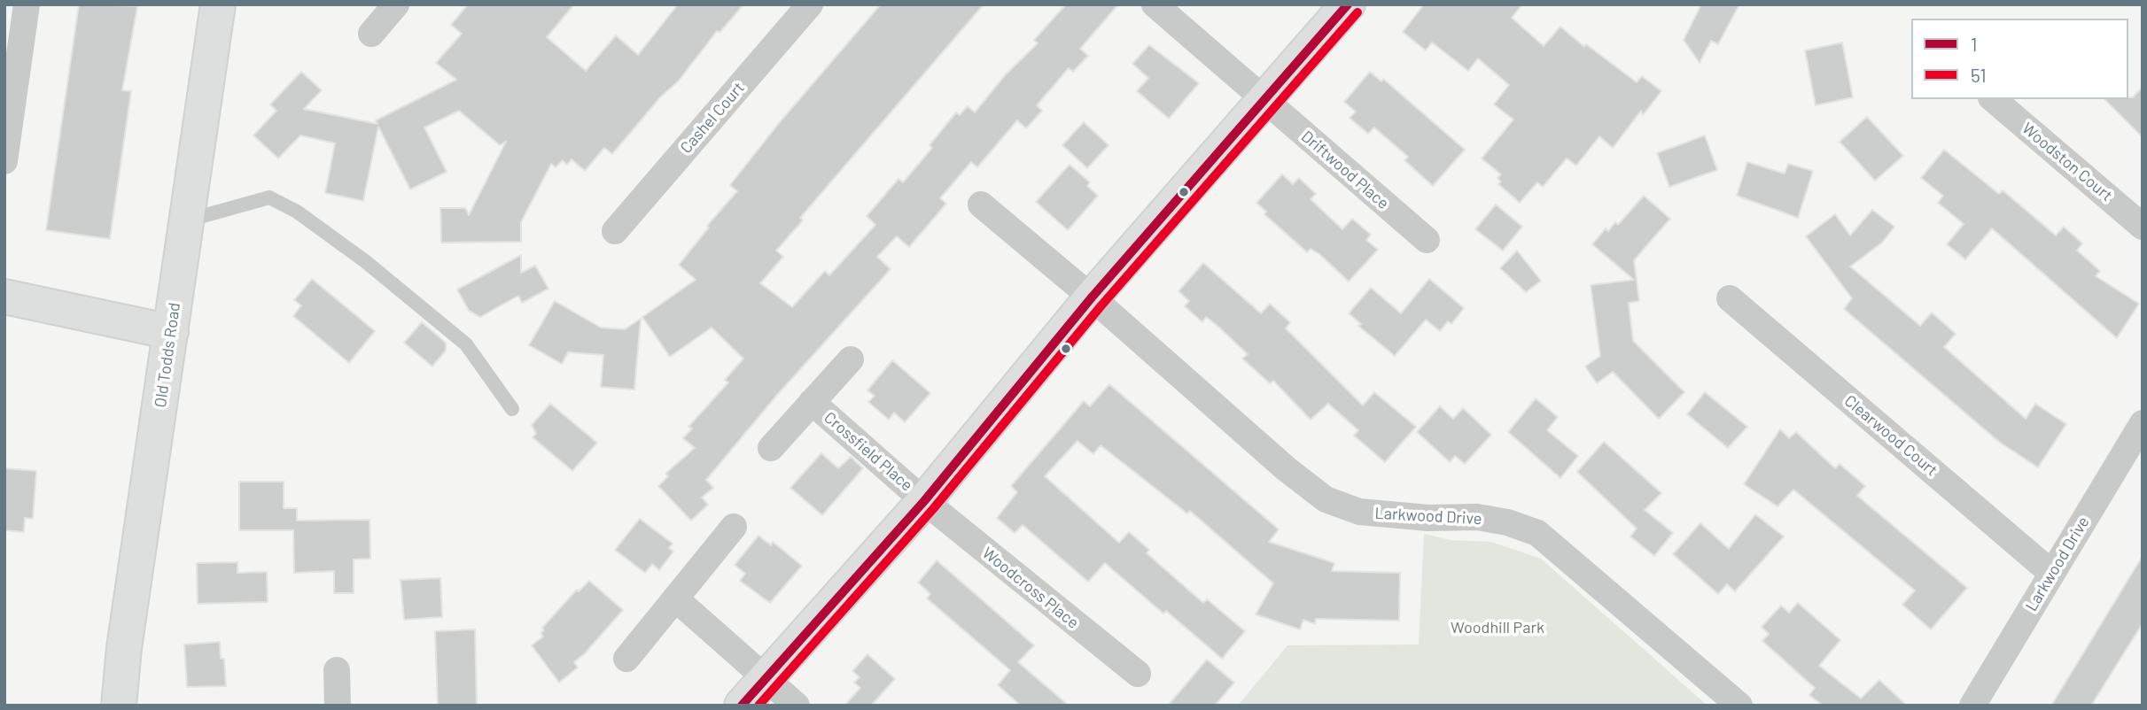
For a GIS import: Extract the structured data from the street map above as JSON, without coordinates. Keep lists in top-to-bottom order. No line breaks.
{"streets":{"street":["Cashel Court","Woodston Court","Driftwood Place","Old Todds Road","Clearwood Court","Crossfield Place","Larkwood Drive","Woodcross Place"]},"crossings":[["Clearwood Court","Larkwood Drive"],["Crossfield Place","Woodcross Place"]],"parks":["Woodhill Park"],"lines":["transit line 1","transit line 51"],"legend":["1","51"]}
